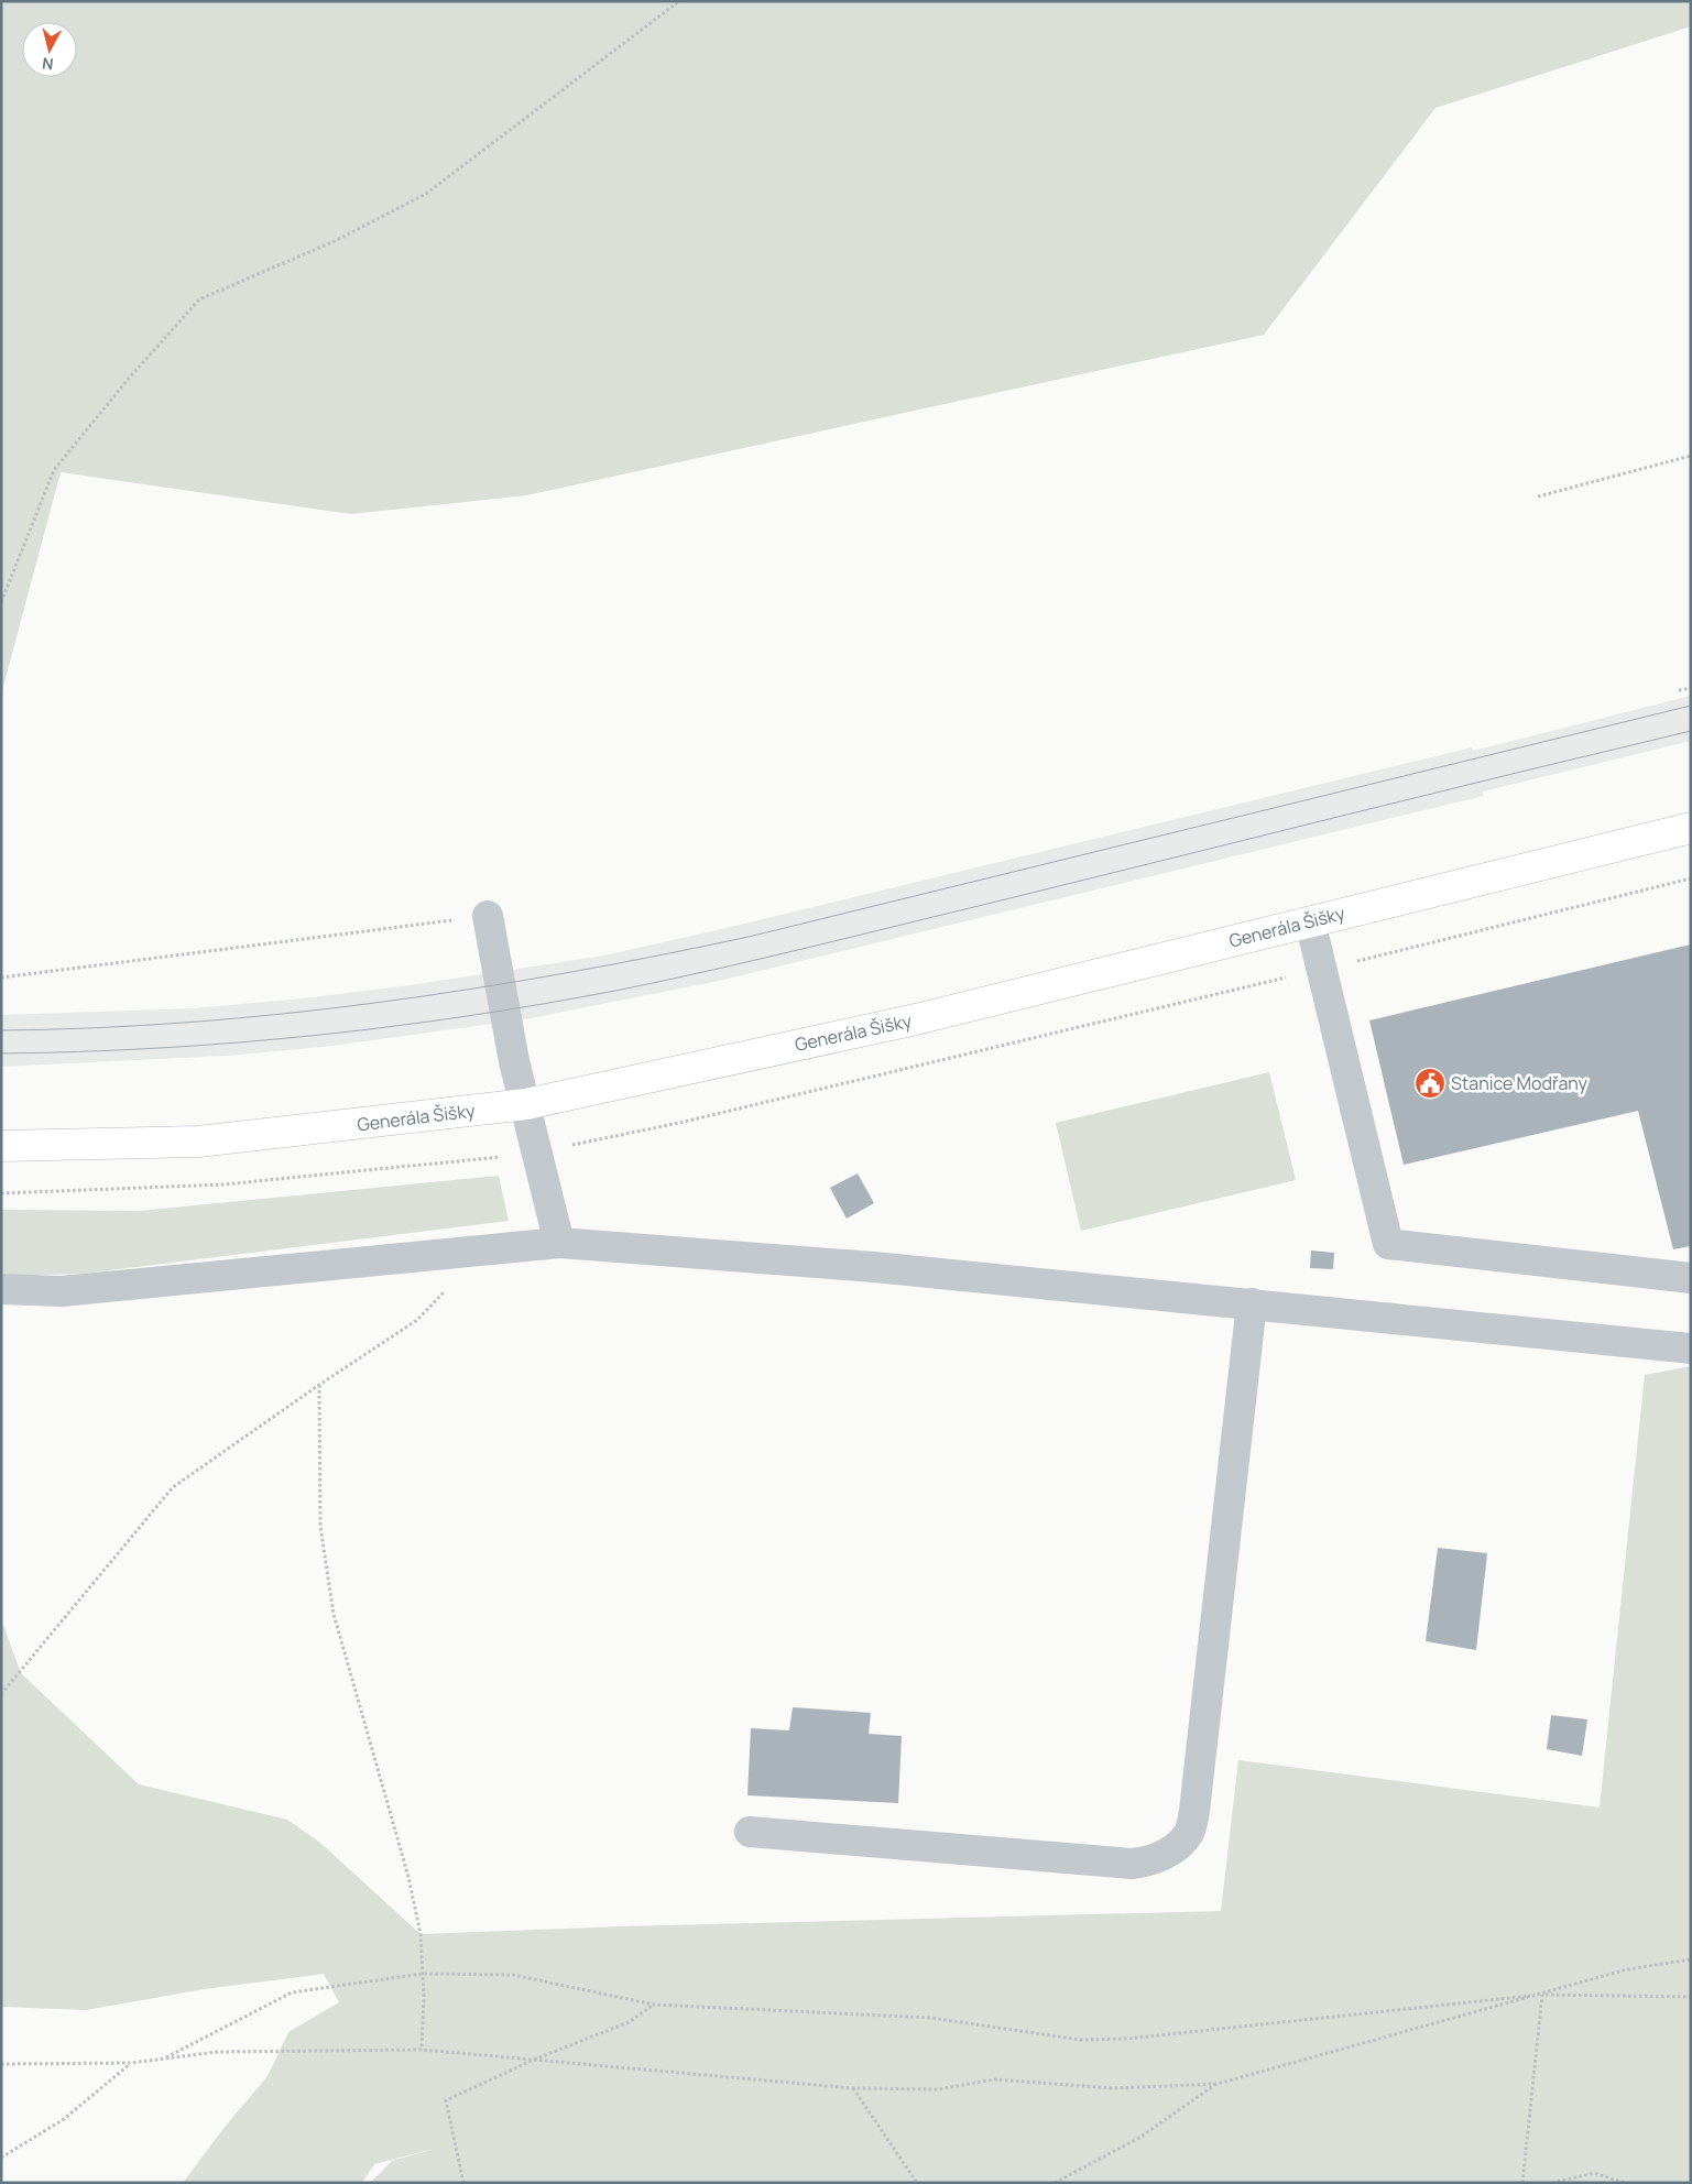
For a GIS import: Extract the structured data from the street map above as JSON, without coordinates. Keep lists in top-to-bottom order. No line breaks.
{"streets":{"main road":["Generála Šišky"]},"places":{"public building":["Stanice Modřany"]},"north":"bottom"}
